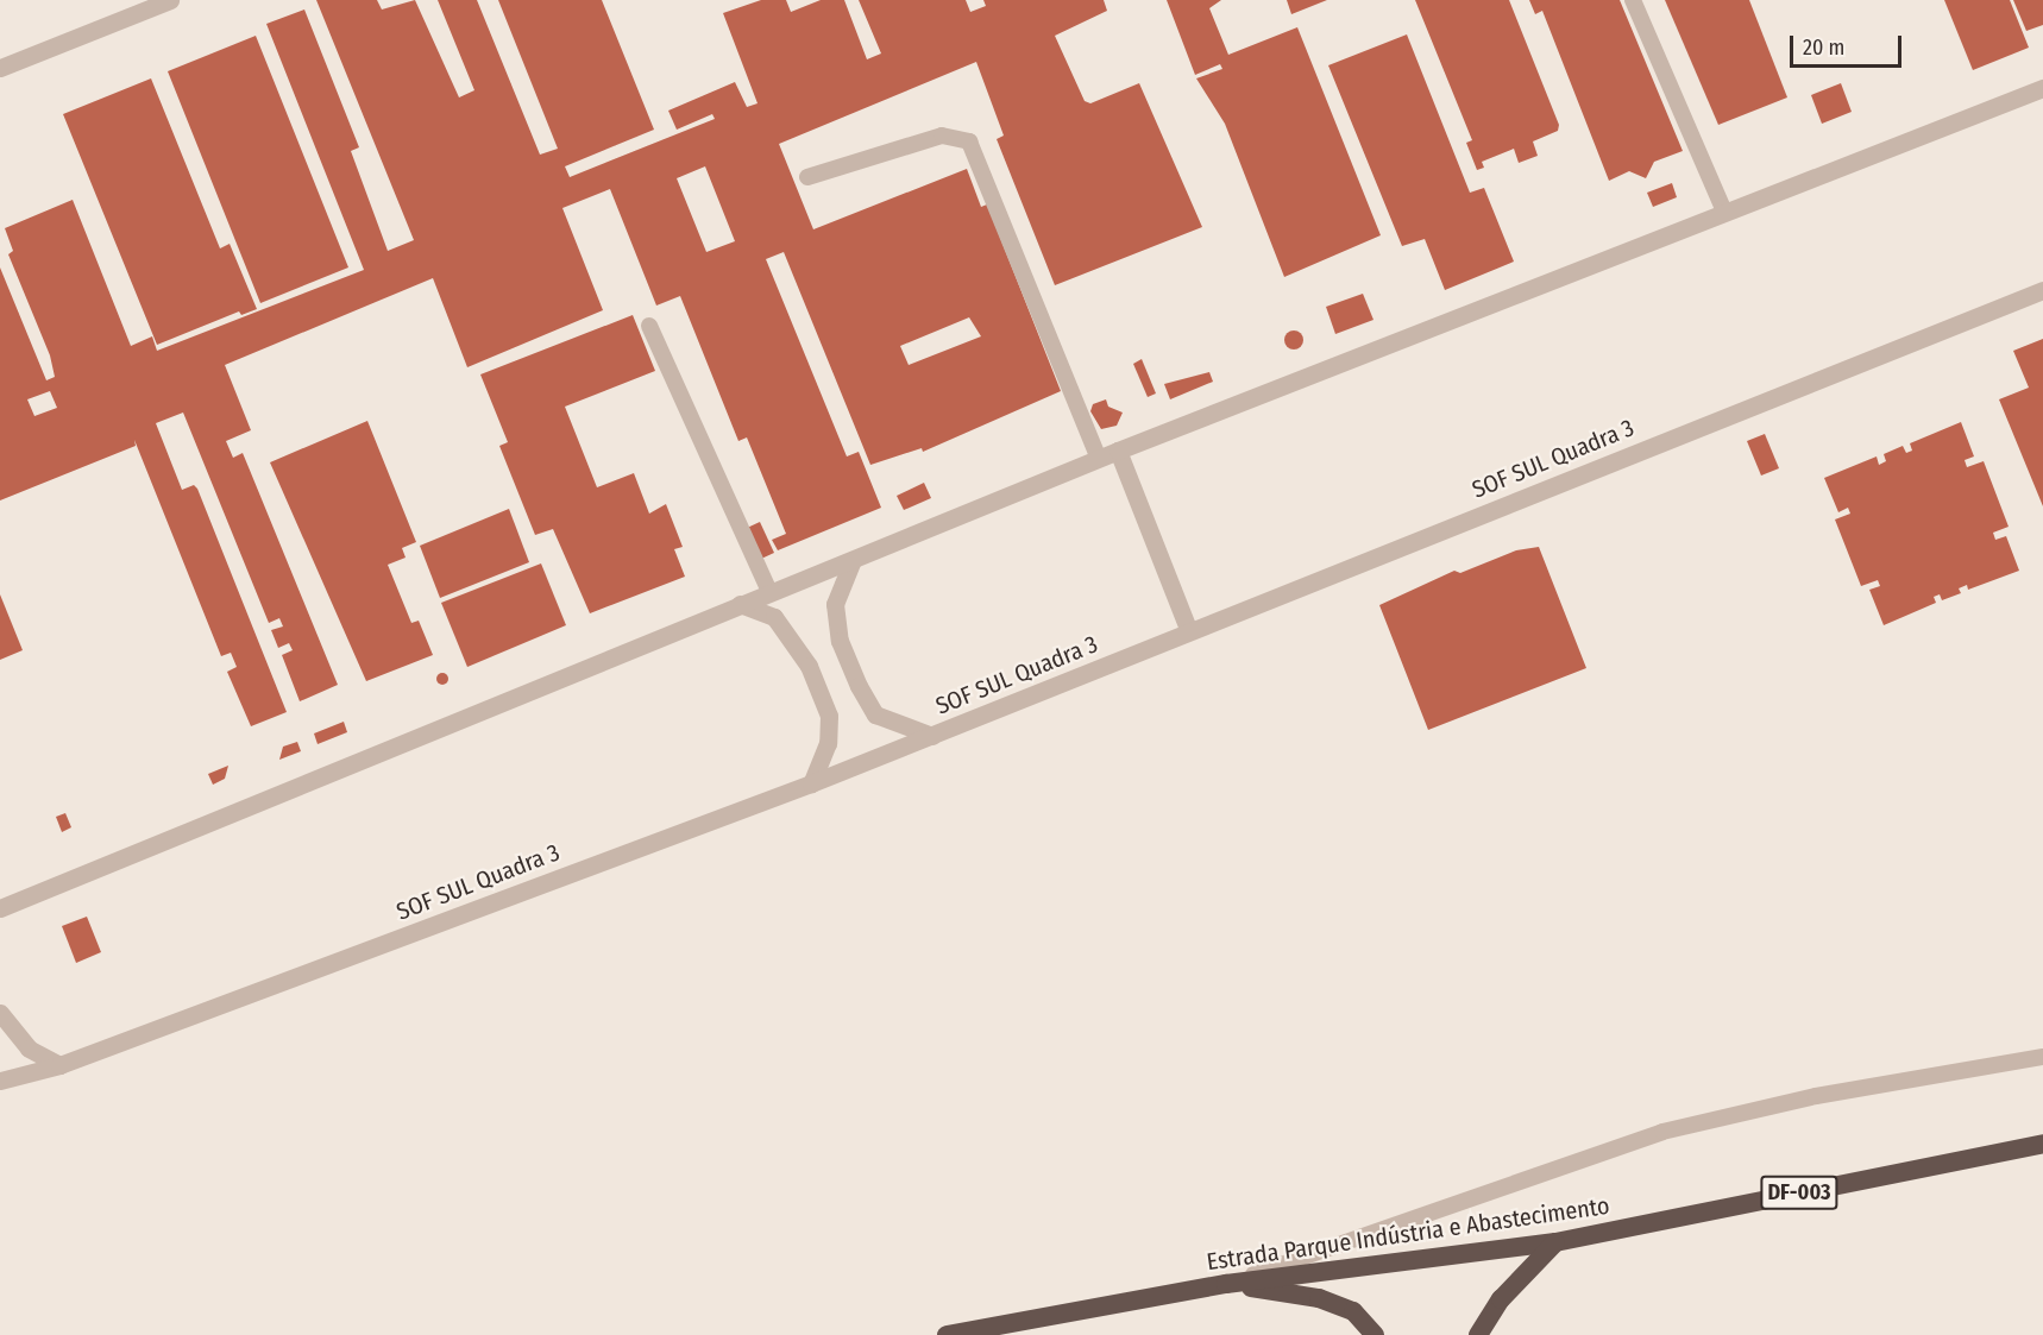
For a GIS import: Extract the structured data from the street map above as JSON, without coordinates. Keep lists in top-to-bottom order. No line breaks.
{"streets":{"highway":["DF-003","Estrada Parque Indústria e Abastecimento"],"street":["SOF SUL Quadra 3"]},"scale_bar":"20 m"}
